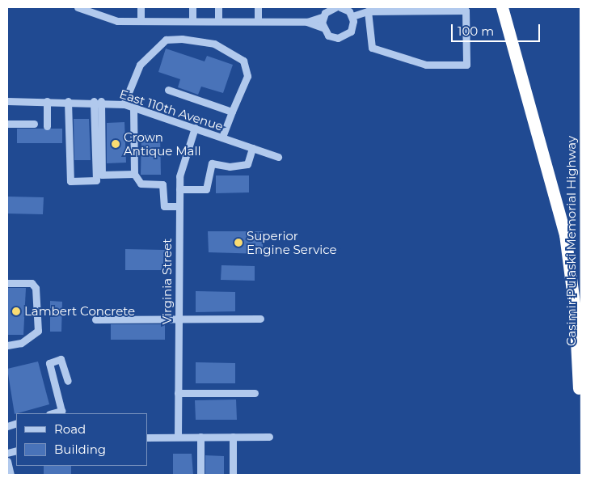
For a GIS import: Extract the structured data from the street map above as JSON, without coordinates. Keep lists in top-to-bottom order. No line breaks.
{"streets":{"highway":["Casimir Pulaski Memorial Highway"],"street":["East 110th Avenue","Virginia Street"]},"crossings":[["East 110th Avenue","Virginia Street"]],"places":["Crown Antique Mall","Superior Engine Service","Lambert Concrete"],"legend":["Road","Building"],"scale_bar":"100 m"}
